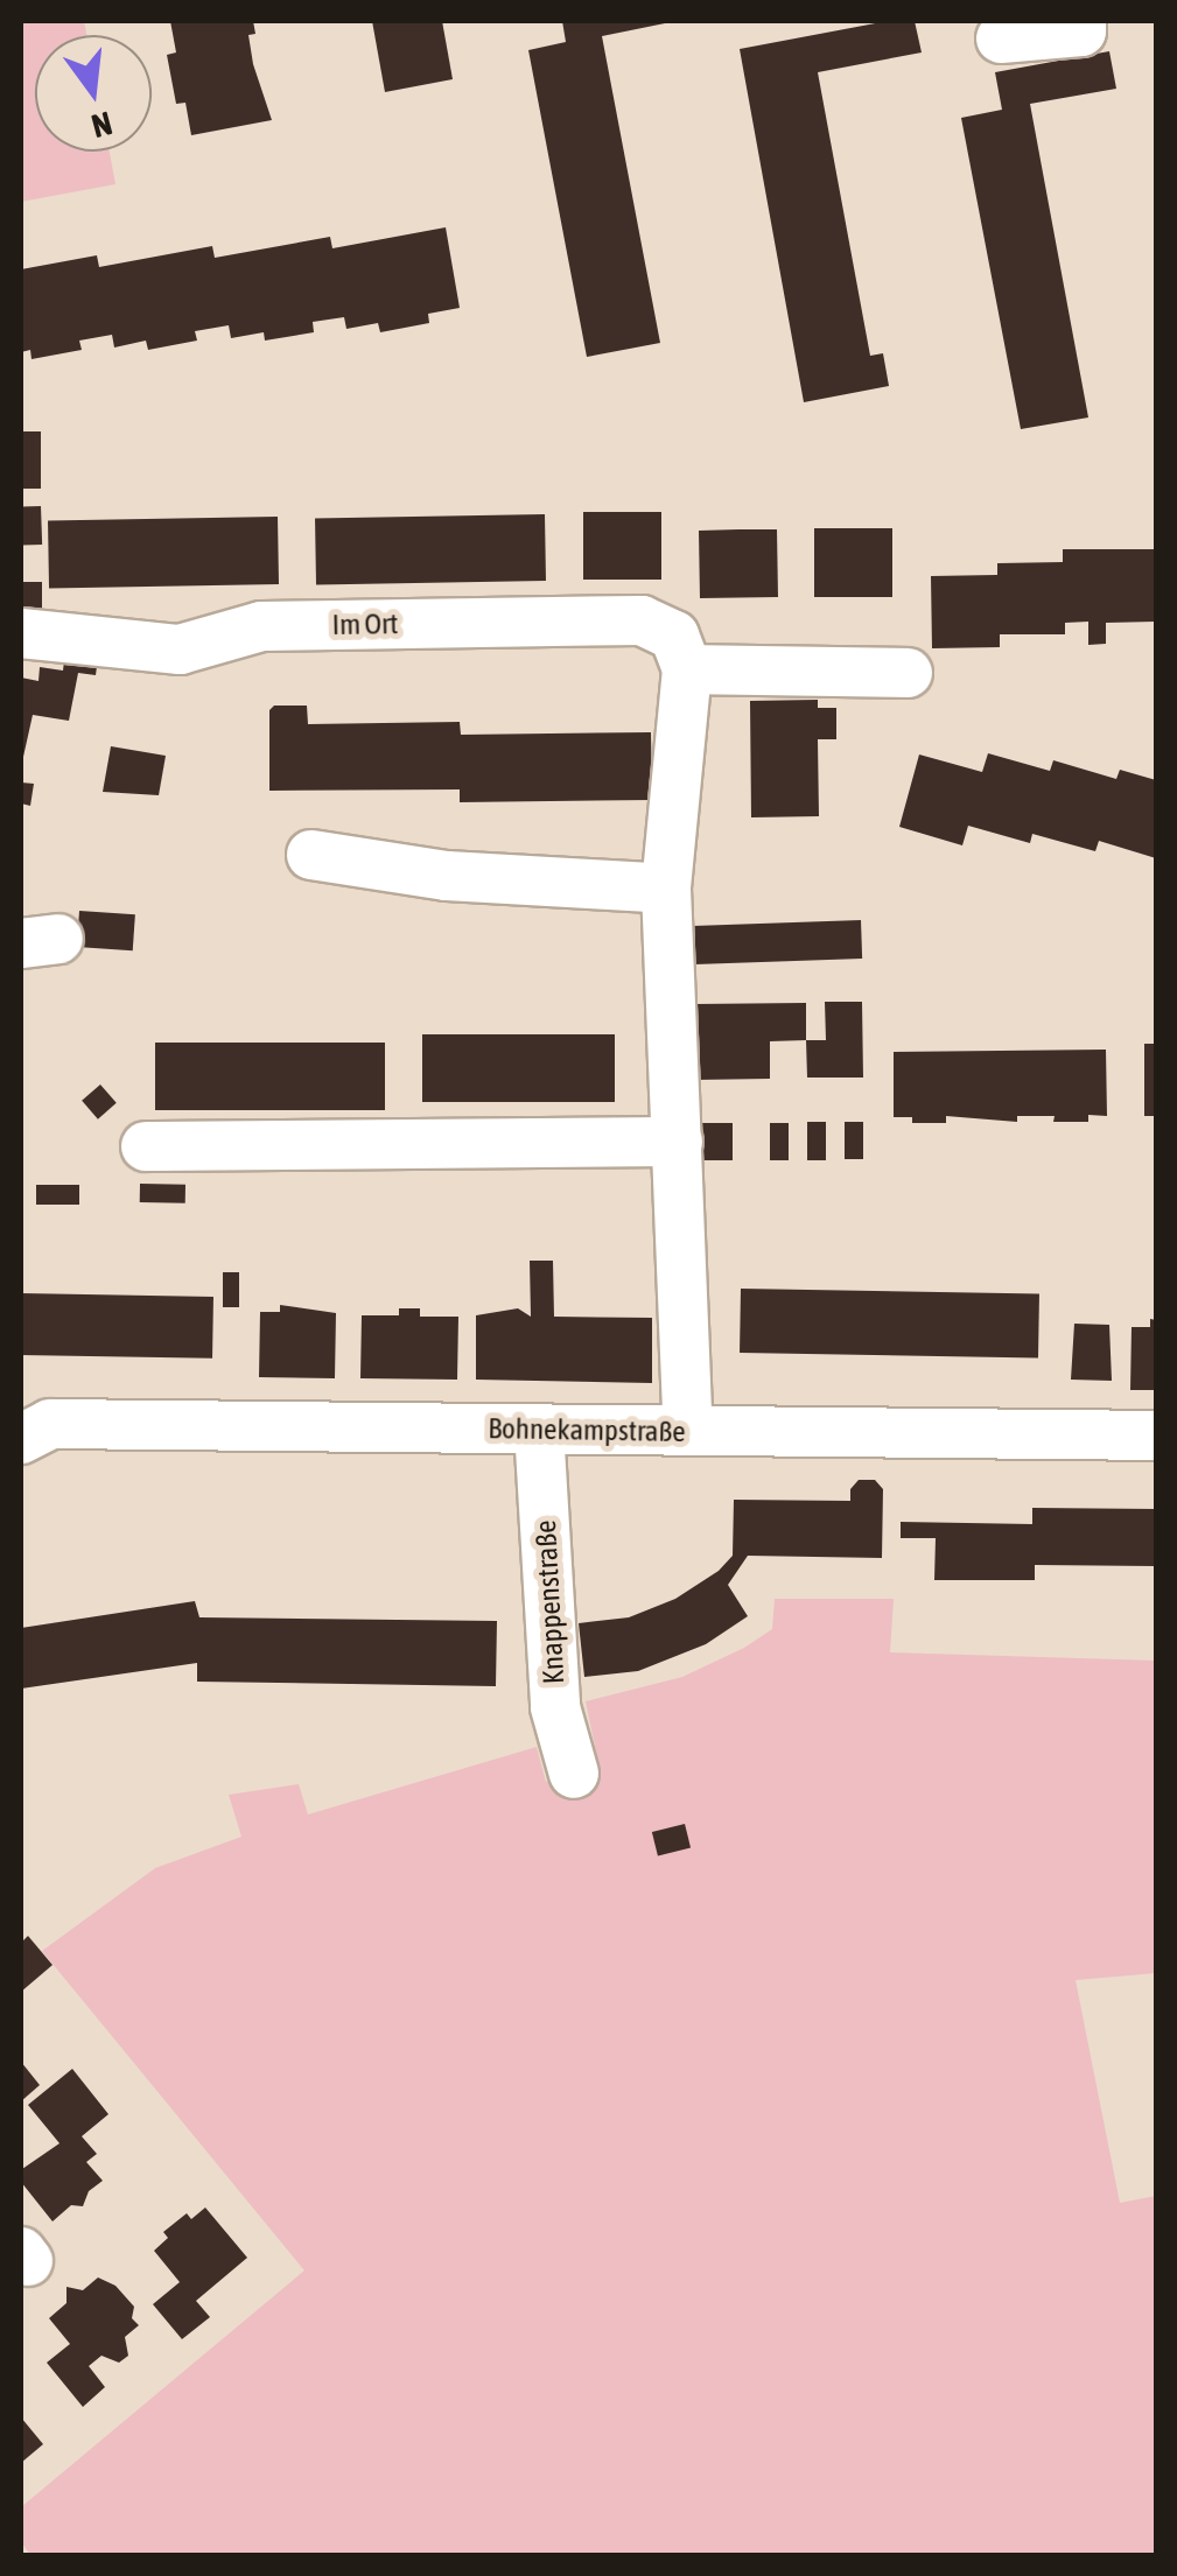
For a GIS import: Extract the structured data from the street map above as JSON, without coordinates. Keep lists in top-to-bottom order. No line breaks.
{"streets":{"street":["Im Ort","Bohnekampstraße","Knappenstraße"]},"crossings":[["Bohnekampstraße","Knappenstraße"]],"north":"bottom"}
